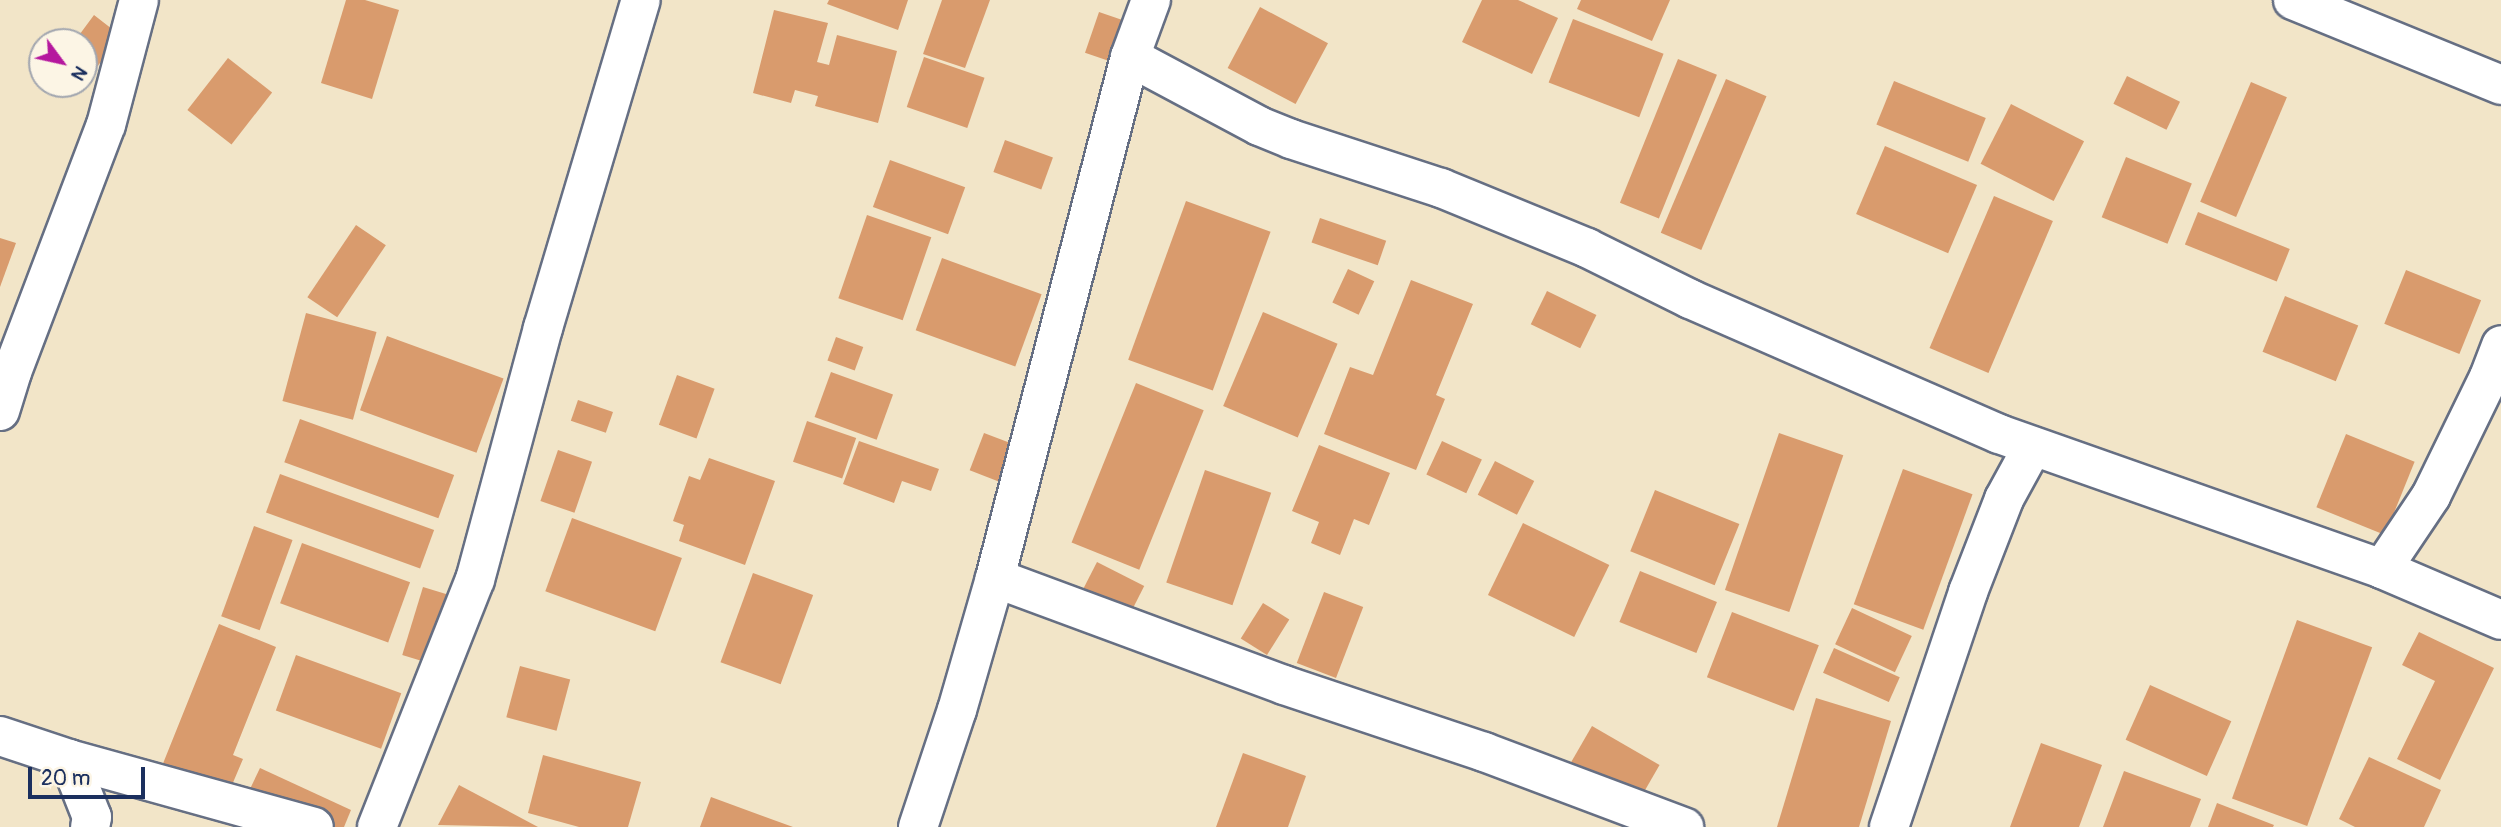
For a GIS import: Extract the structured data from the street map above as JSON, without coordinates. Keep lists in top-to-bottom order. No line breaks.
{"scale_bar":"20 m","north":"bottom right"}
